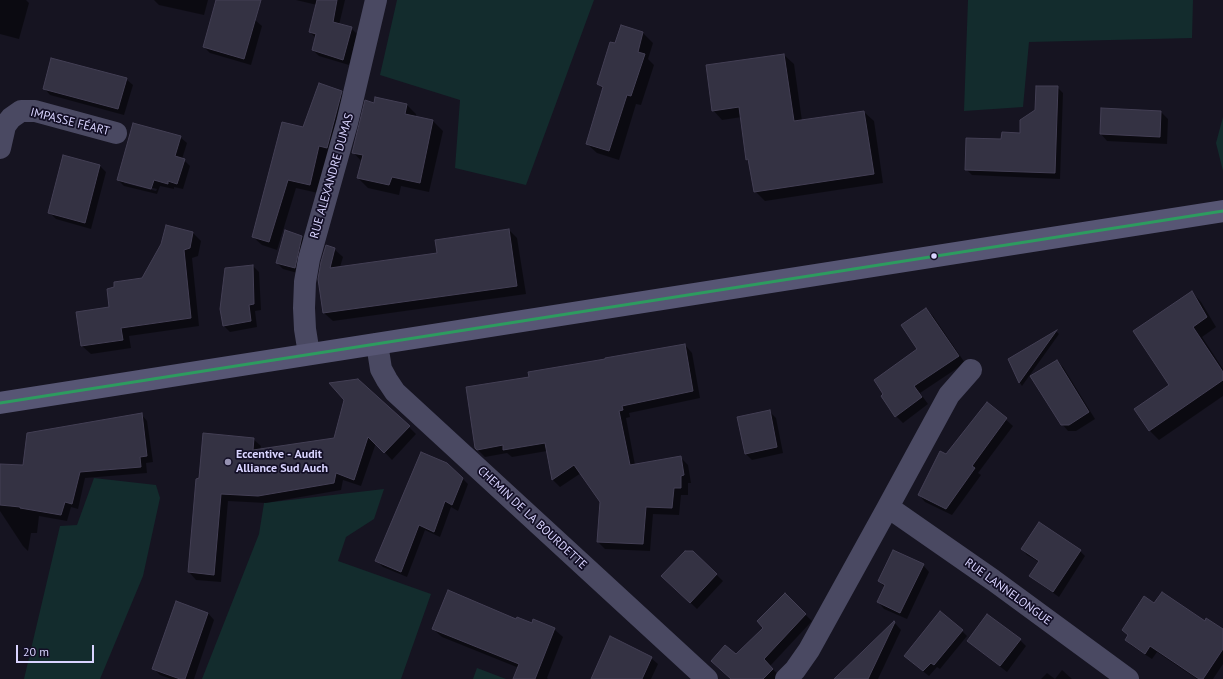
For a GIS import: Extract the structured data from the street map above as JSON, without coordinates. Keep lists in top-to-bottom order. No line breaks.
{"streets":{"street":["IMPASSE FÉART","RUE ALEXANDRE DUMAS","CHEMIN DE LA BOURDETTE","RUE LANNELONGUE"]},"places":["Eccentive - Audit Alliance Sud Auch"],"scale_bar":"20 m"}
